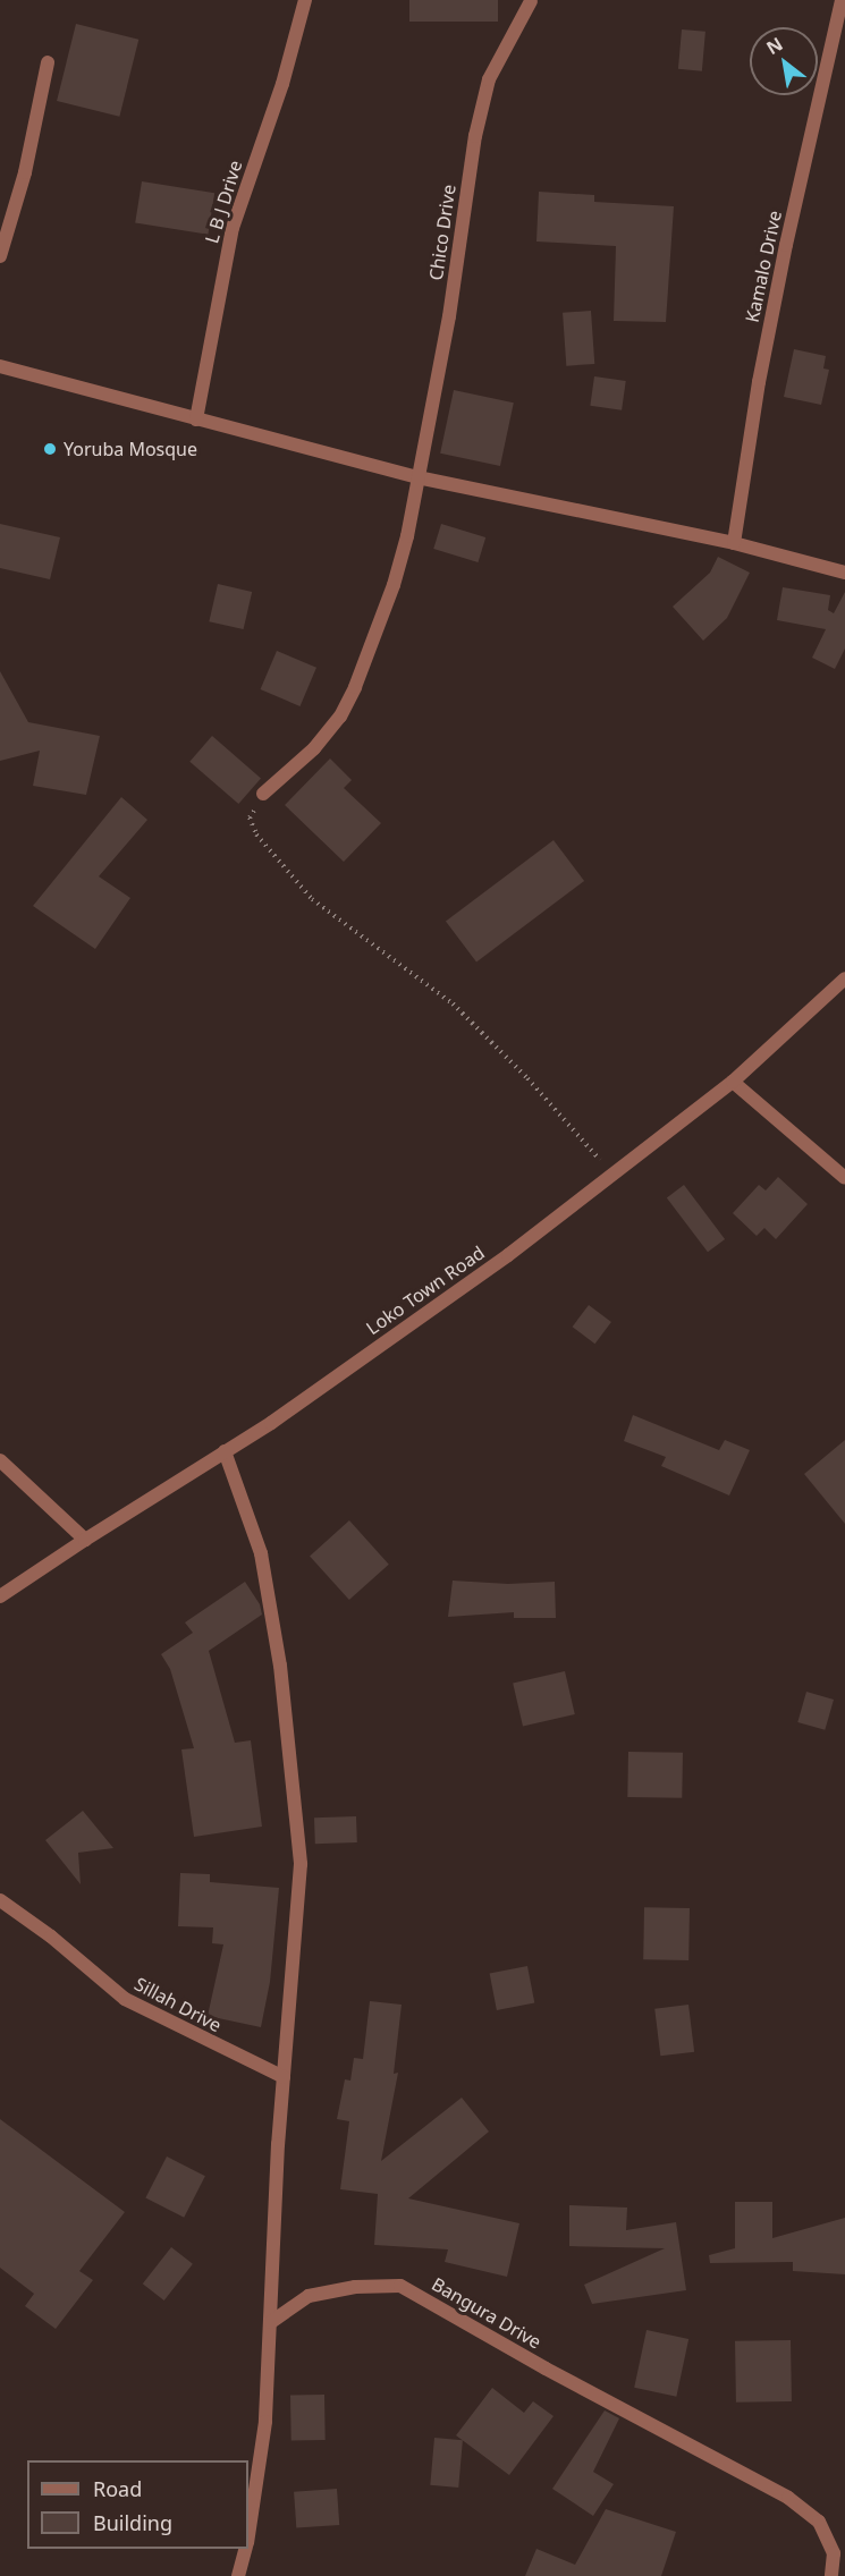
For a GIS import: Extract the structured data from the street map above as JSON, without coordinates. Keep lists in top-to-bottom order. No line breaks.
{"streets":{"street":["L B J Drive","Chico Drive","Kamalo Drive","Loko Town Road","Sillah Drive","Bangura Drive"]},"places":["Yoruba Mosque"],"legend":["Road","Building"],"north":"top left"}
